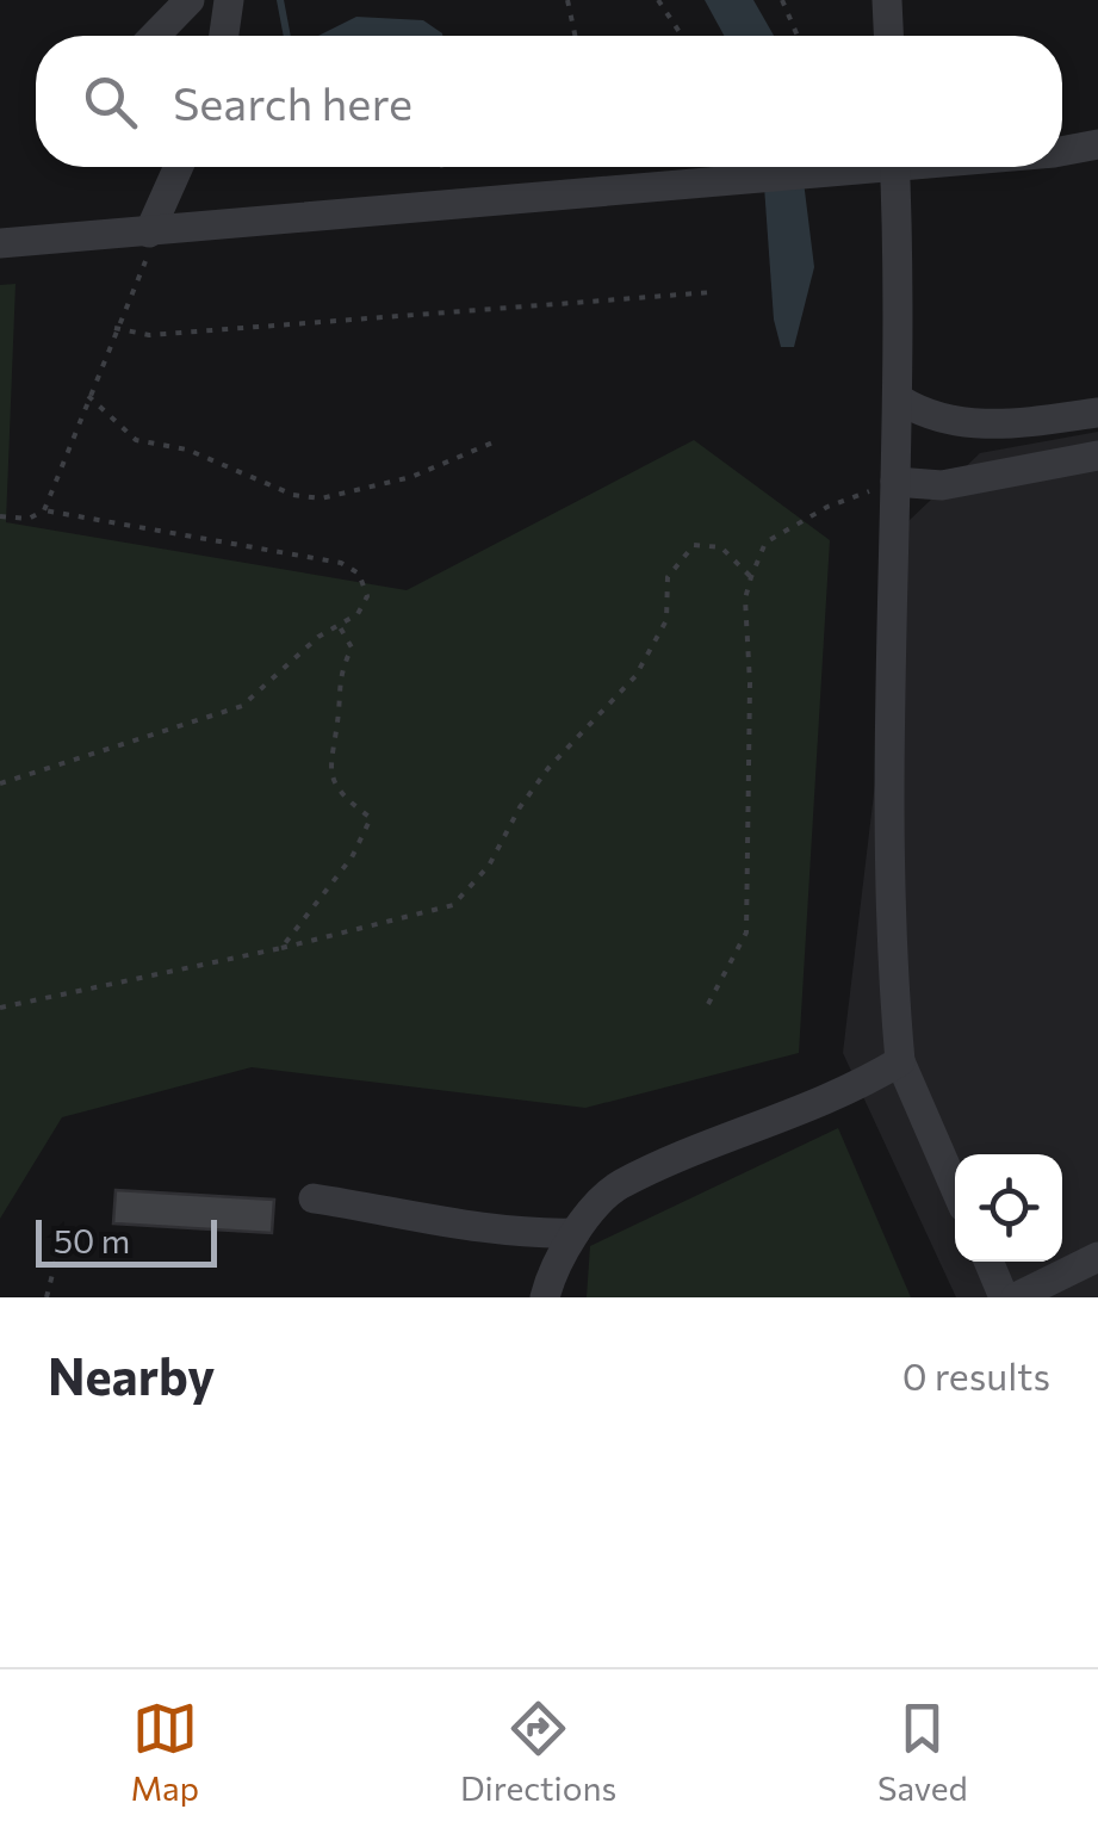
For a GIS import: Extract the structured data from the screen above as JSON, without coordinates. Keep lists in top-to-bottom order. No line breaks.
{"scale_bar":"50 m","page":{"search":"Search here","scale":"50 m","heading":["Nearby","0 results"],"nav":["Map","Directions","Saved"]}}
